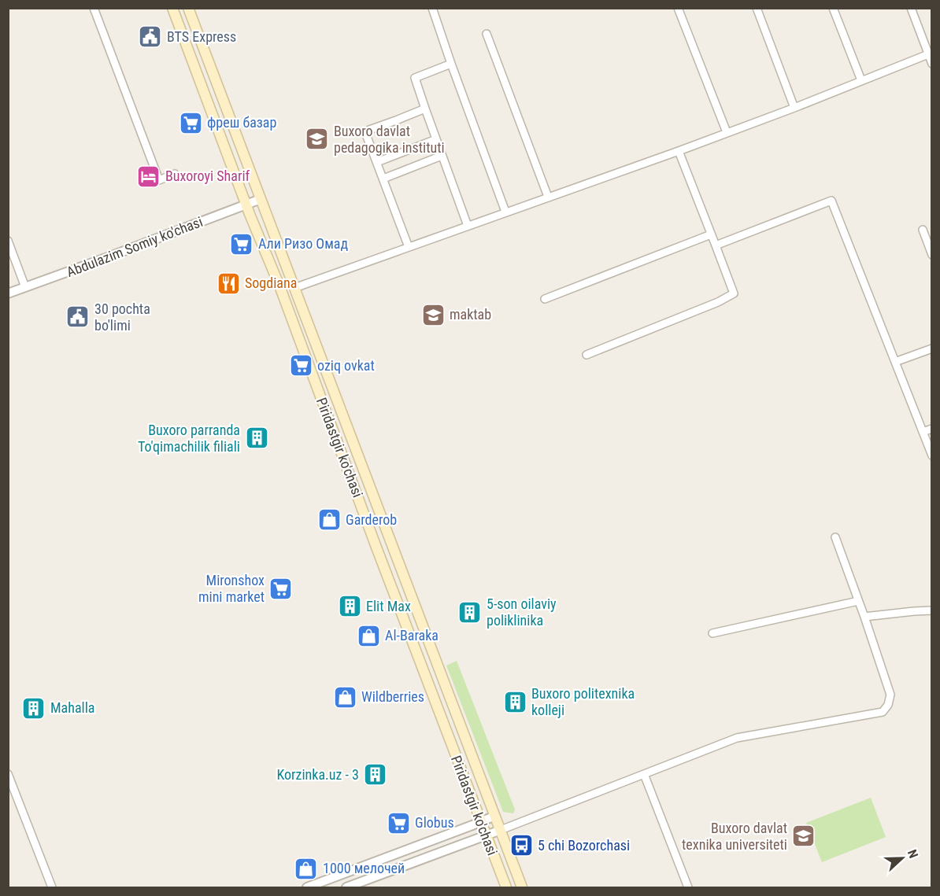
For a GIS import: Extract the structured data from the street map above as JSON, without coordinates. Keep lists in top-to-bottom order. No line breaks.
{"streets":{"main road":["Piridastgir ko'chasi"],"street":["Abdulazim Somiy ko'chasi"]},"crossings":[["Abdulazim Somiy ko'chasi","Piridastgir ko'chasi"]],"places":{"public building":["BTS Express","30 pochta bo'limi"],"supermarket":["фреш базар","Али Ризо Омад","oziq ovkat","Mironshox mini market","Globus"],"school or university":["Buxoro davlat pedagogika instituti","maktab","Buxoro davlat texnika universiteti"],"hotel":["Buxoroyi Sharif"],"restaurant":["Sogdiana"],"building":["Buxoro parranda To'qimachilik filiali","Elit Max","5-son oilaviy poliklinika","Buxoro politexnika kolleji","Mahalla","Korzinka.uz - 3"],"shop":["Garderob","Al-Baraka","Wildberries","1000 мелочей"],"bus stop":["5 chi Bozorchasi"]},"north":"right"}
